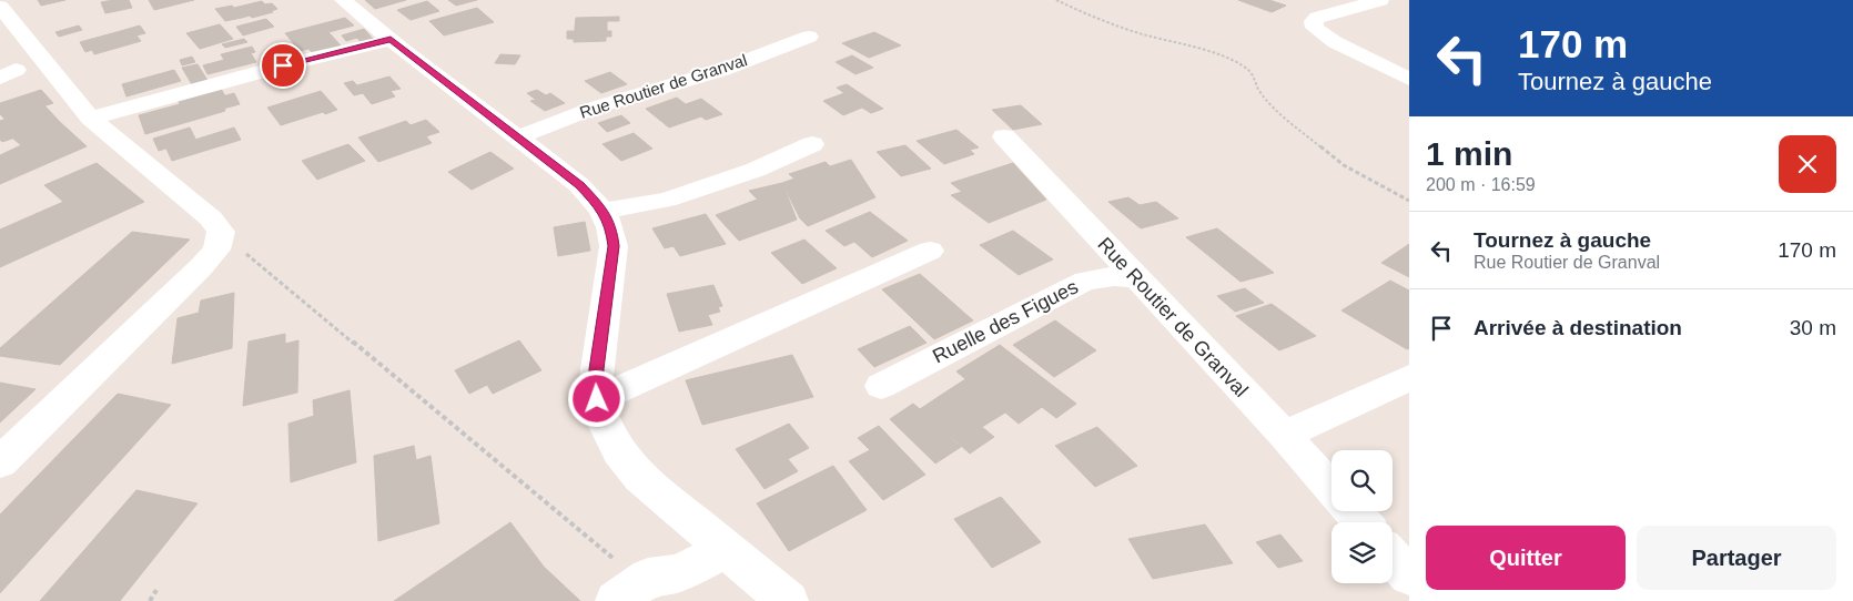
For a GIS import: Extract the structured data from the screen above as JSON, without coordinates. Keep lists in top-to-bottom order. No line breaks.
{"streets":{"street":["Rue Routier de Granval","Ruelle des Figues"]},"crossings":[["Rue Routier de Granval","Ruelle des Figues"]],"page":{"turn":["170 m","Tournez à gauche"],"heading":["1 min","200 m · 16:59"],"list":[{"name":"Tournez à gauche","note":"Rue Routier de Granval","value":"170 m"},{"name":"Arrivée à destination","value":"30 m"}],"buttons":["Quitter","Partager"]}}
